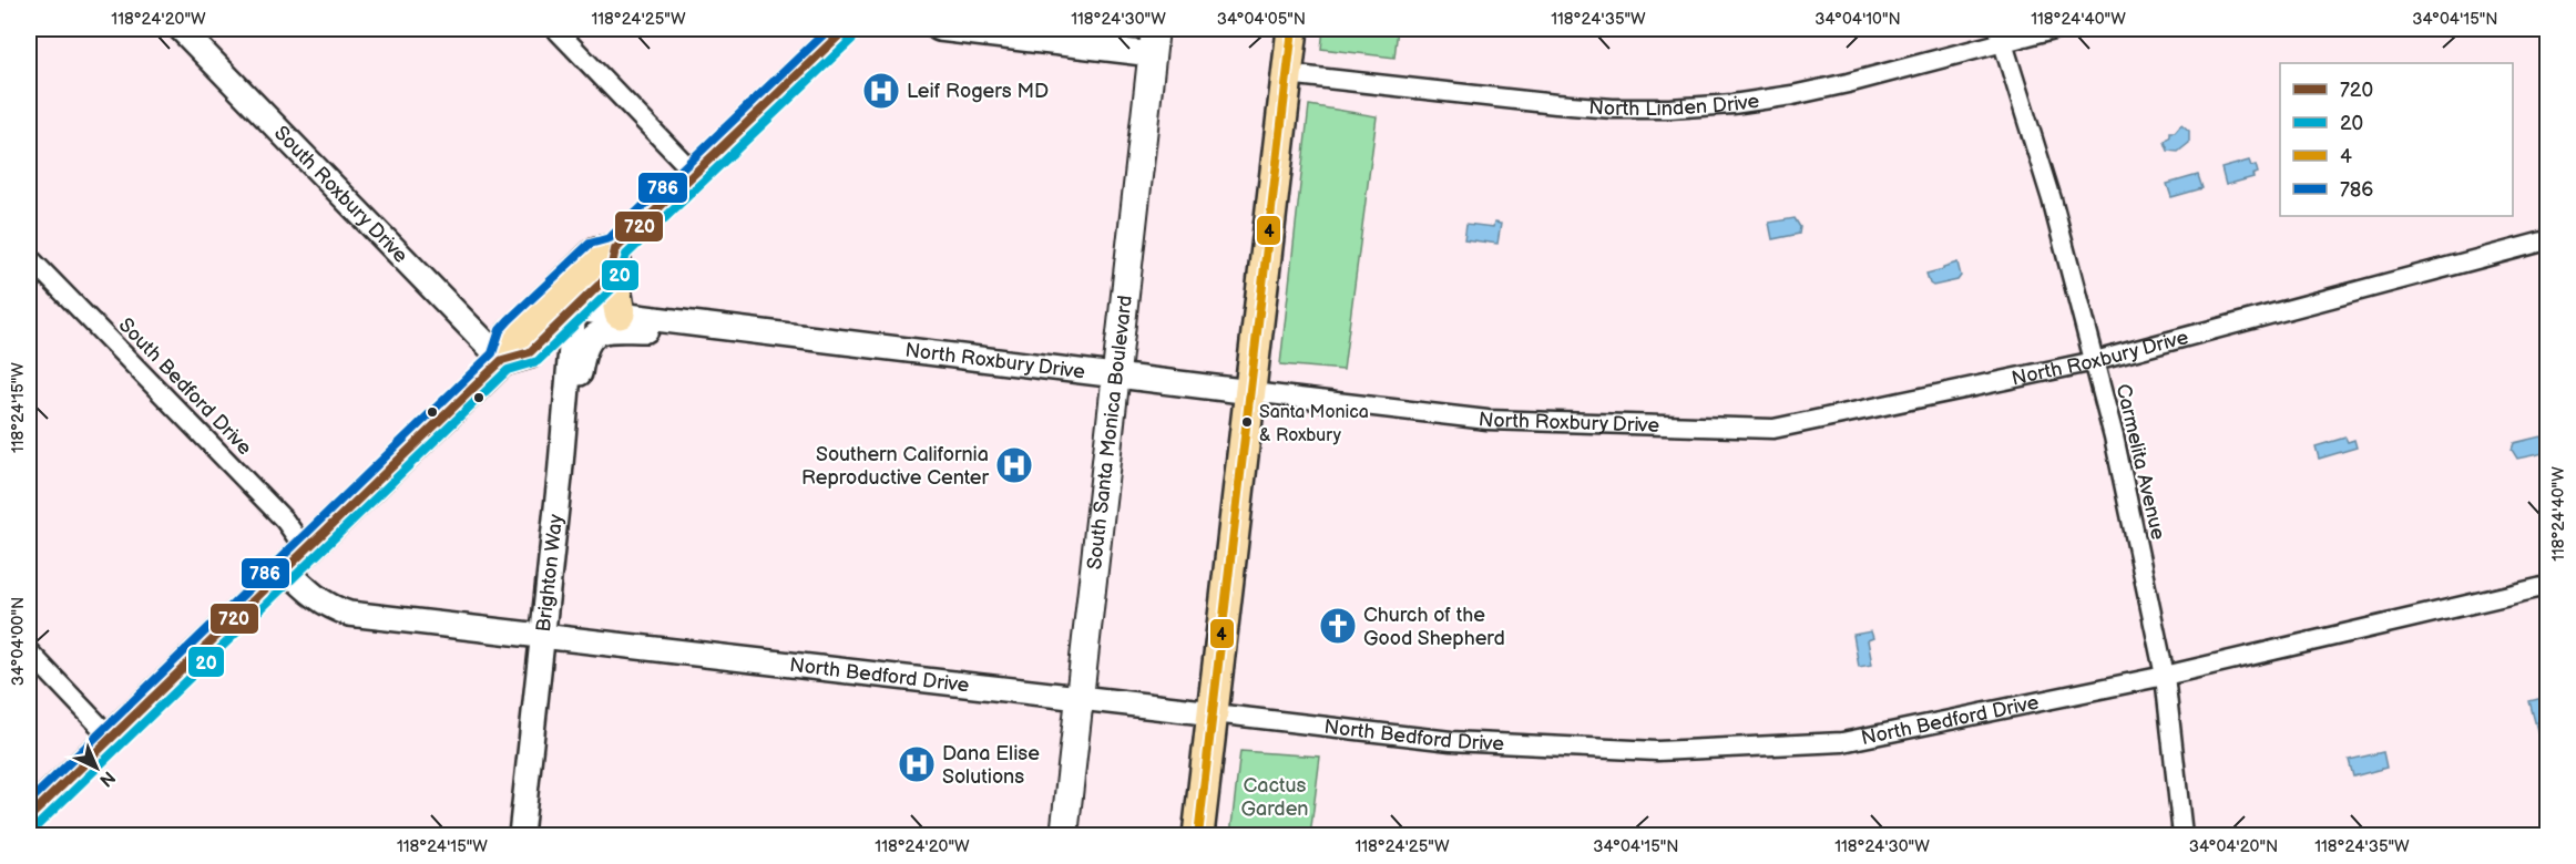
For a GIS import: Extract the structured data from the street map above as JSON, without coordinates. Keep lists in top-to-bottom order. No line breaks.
{"streets":{"main road":["South Santa Monica Boulevard"],"street":["North Linden Drive","South Roxbury Drive","North Roxbury Drive","South Bedford Drive","Carmelita Avenue","Brighton Way","North Bedford Drive"]},"crossings":[["North Linden Drive","Carmelita Avenue"],["North Roxbury Drive","South Santa Monica Boulevard"],["North Roxbury Drive","Carmelita Avenue"],["North Roxbury Drive","Brighton Way"],["South Bedford Drive","North Bedford Drive"],["South Santa Monica Boulevard","North Bedford Drive"],["Carmelita Avenue","North Bedford Drive"],["Brighton Way","North Bedford Drive"]],"parks":["Cactus Garden"],"places":{"hospital":["Leif Rogers MD","Southern California Reproductive Center","Dana Elise Solutions"],"other":["Santa Monica & Roxbury"],"church":["Church of the Good Shepherd"]},"lines":["transit line 720","transit line 4","transit line 786","transit line 20"],"legend":["720","20","4","786"],"north":"bottom right","coordinates":["118°24'20\"W","118°24'25\"W","118°24'30\"W","34°04'05\"N","118°24'35\"W","34°04'10\"N","118°24'40\"W","34°04'15\"N","118°24'15\"W","34°04'00\"N","34°04'20\"N"]}
